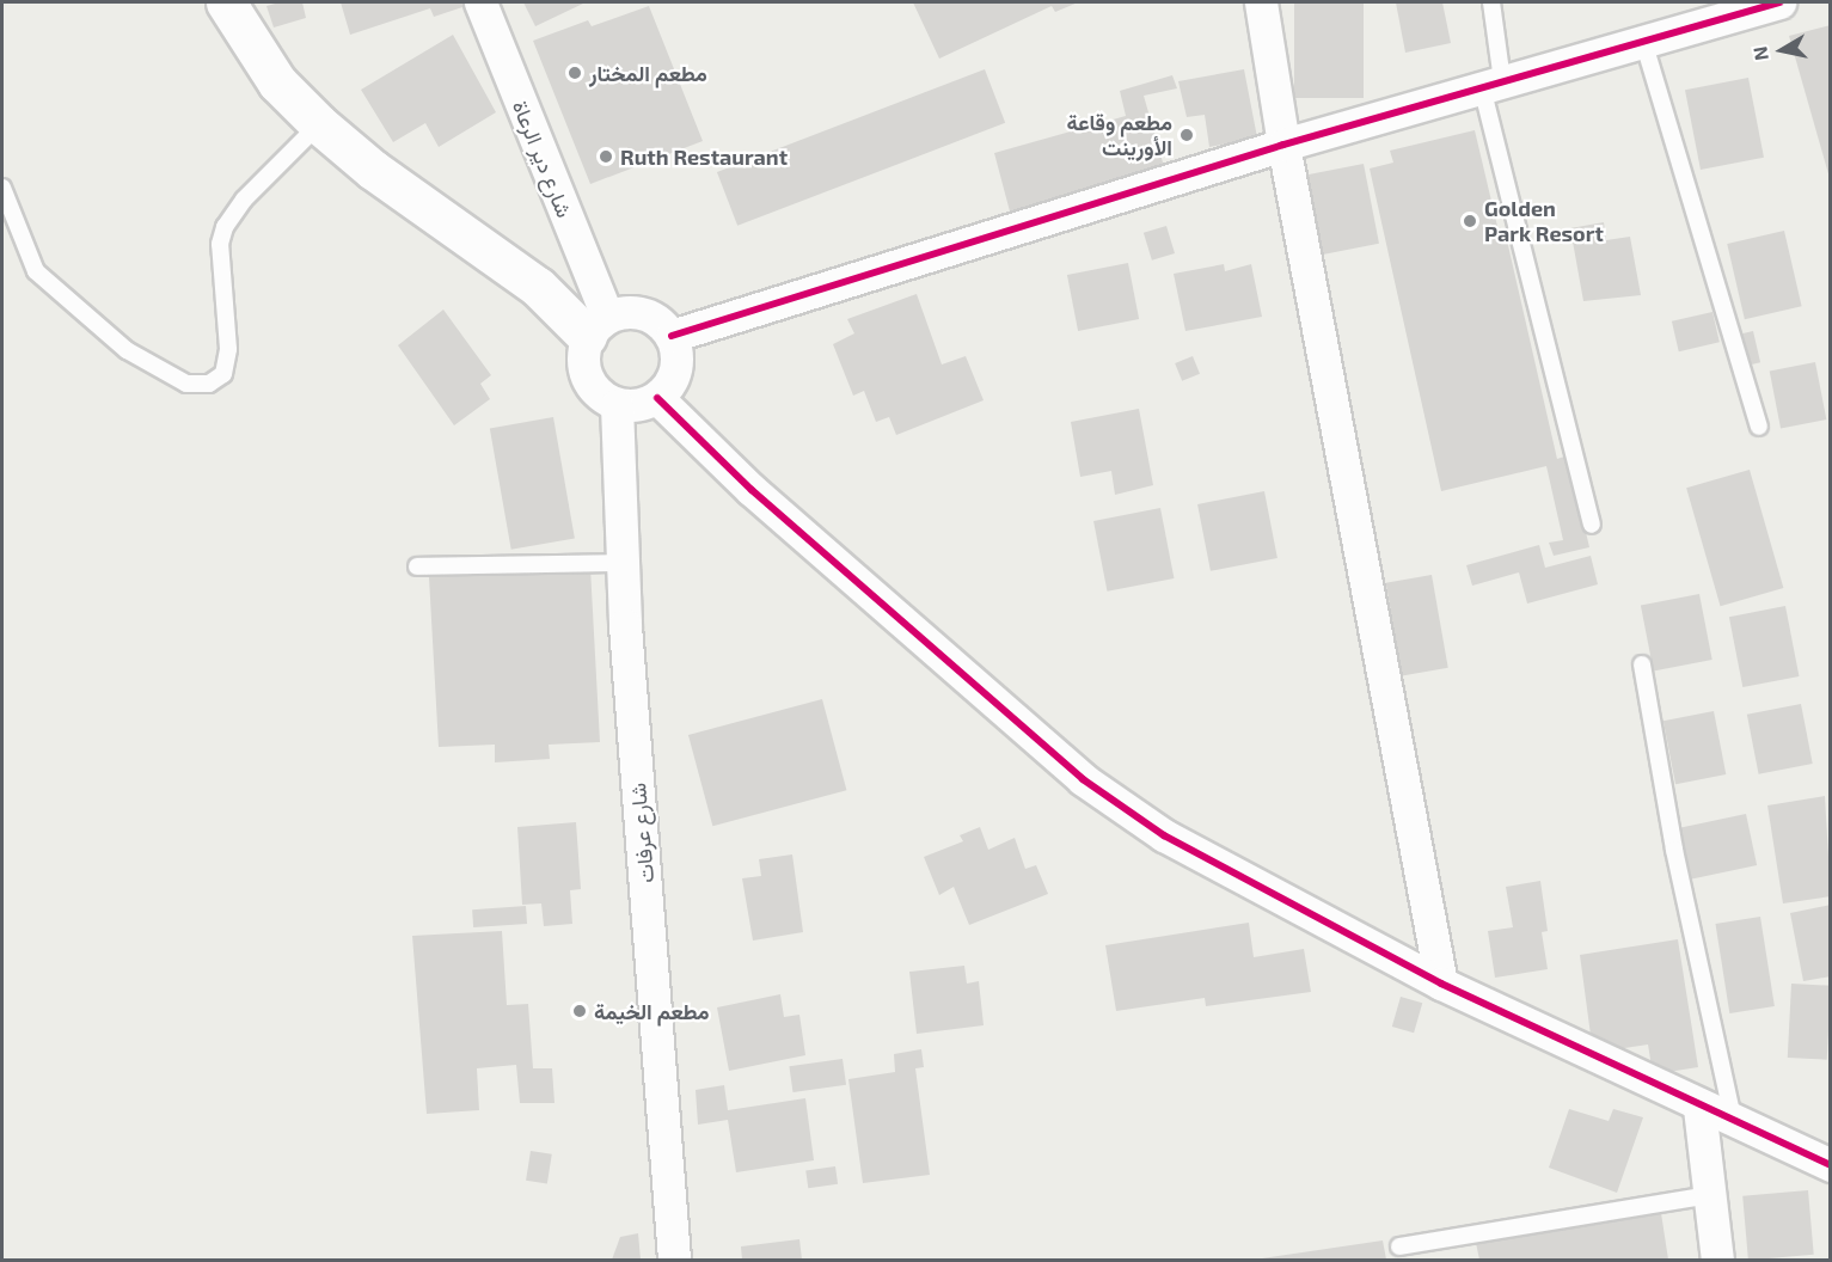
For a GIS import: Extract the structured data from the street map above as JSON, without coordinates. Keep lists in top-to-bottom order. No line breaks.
{"streets":{"street":["شارع دير الرعاة","شارع عرفات"]},"crossings":[["شارع دير الرعاة","شارع عرفات"]],"places":["مطعم المختار","مطعم وقاعة الأورينت","Ruth Restaurant","Golden Park Resort","مطعم الخيمة"],"north":"left"}
